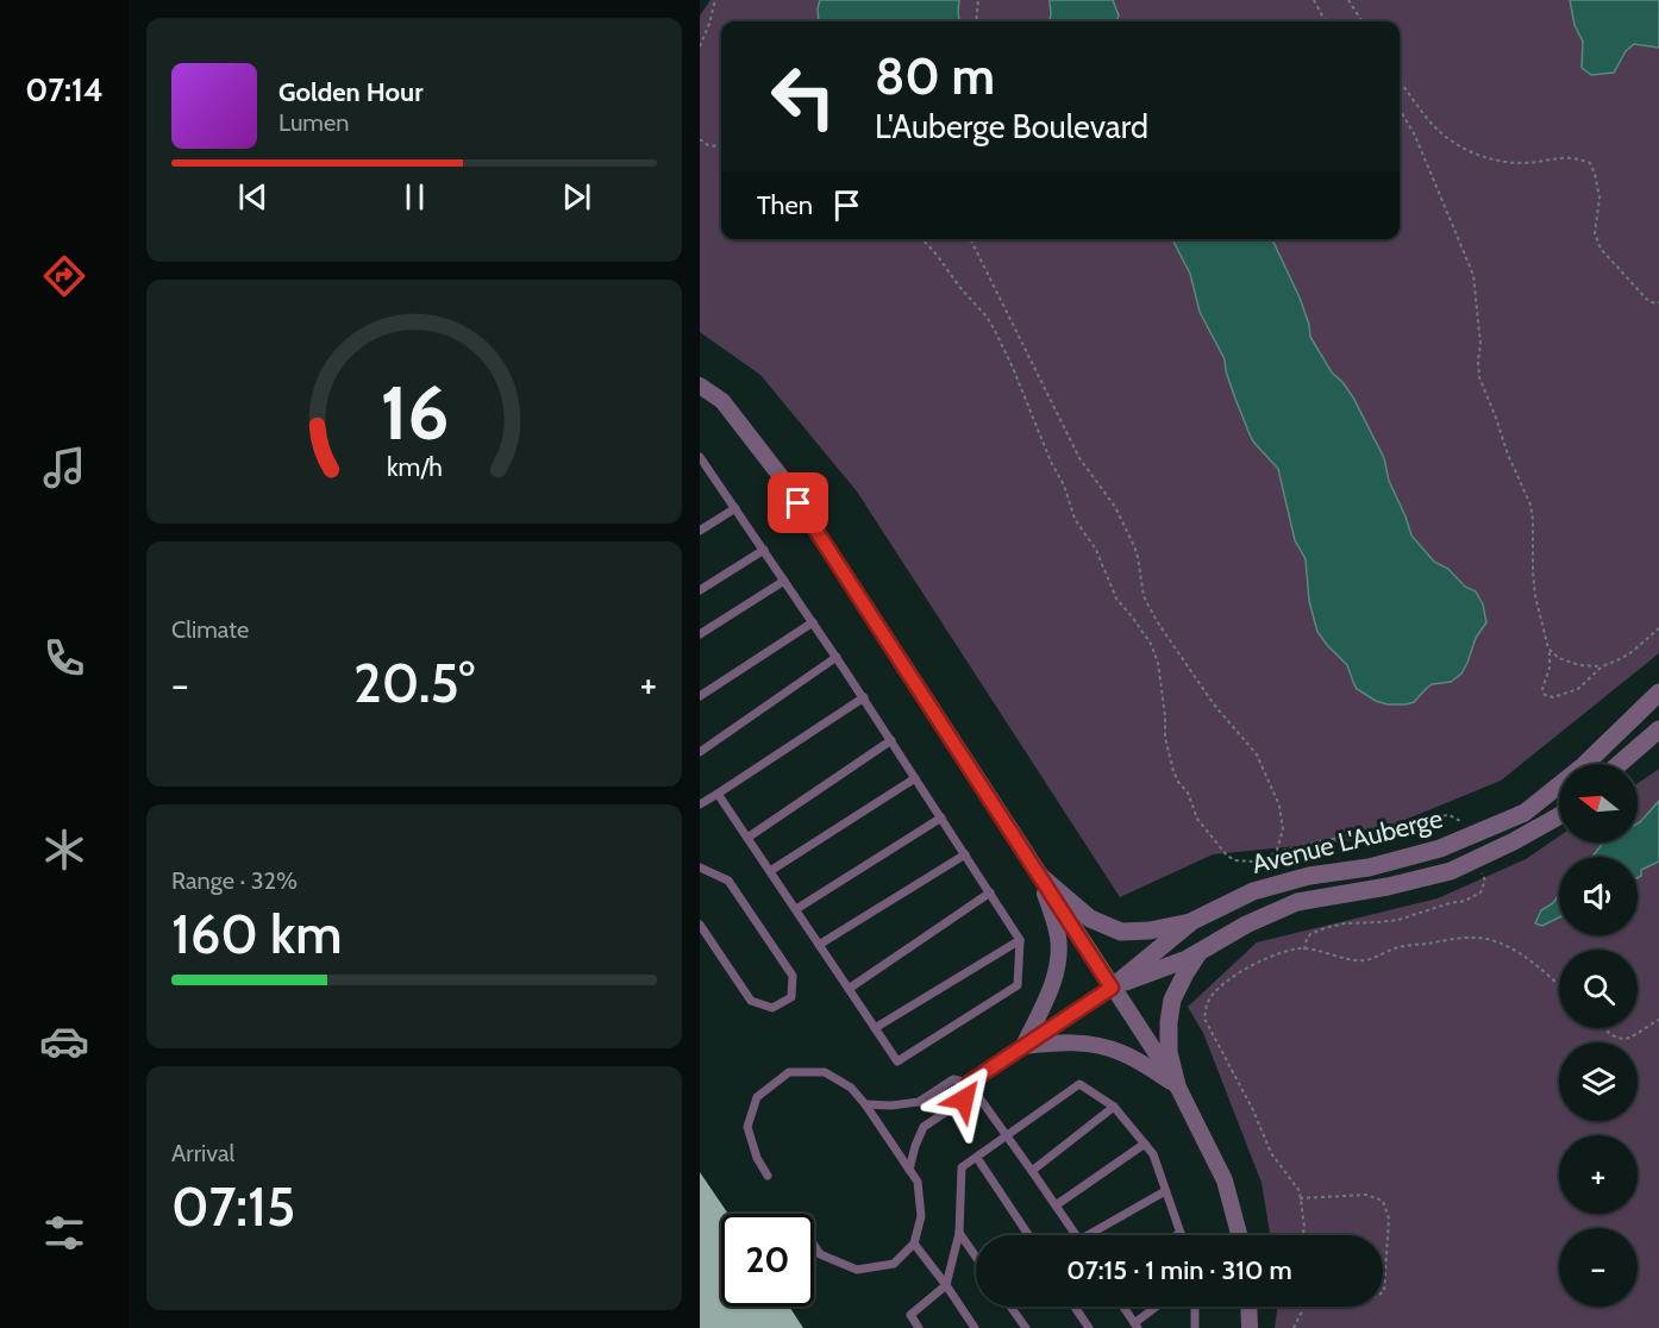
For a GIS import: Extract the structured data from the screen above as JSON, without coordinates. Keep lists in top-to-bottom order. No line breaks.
{"streets":{"street":["Avenue L'Auberge"]},"north":"left","page":{"tabs":"07:14","turn":["80 m","L'Auberge Boulevard"],"song":["Golden Hour","Lumen"],"then":"Then","tile":["Climate",["Range · 32%","160 km"],["Arrival","07:15"]],"heat":["−","20.5°","+"],"map_buttons":["+","−"],"limit":"20","trip":"07:15 · 1 min · 310 m","gauge":["16","km/h"]}}
